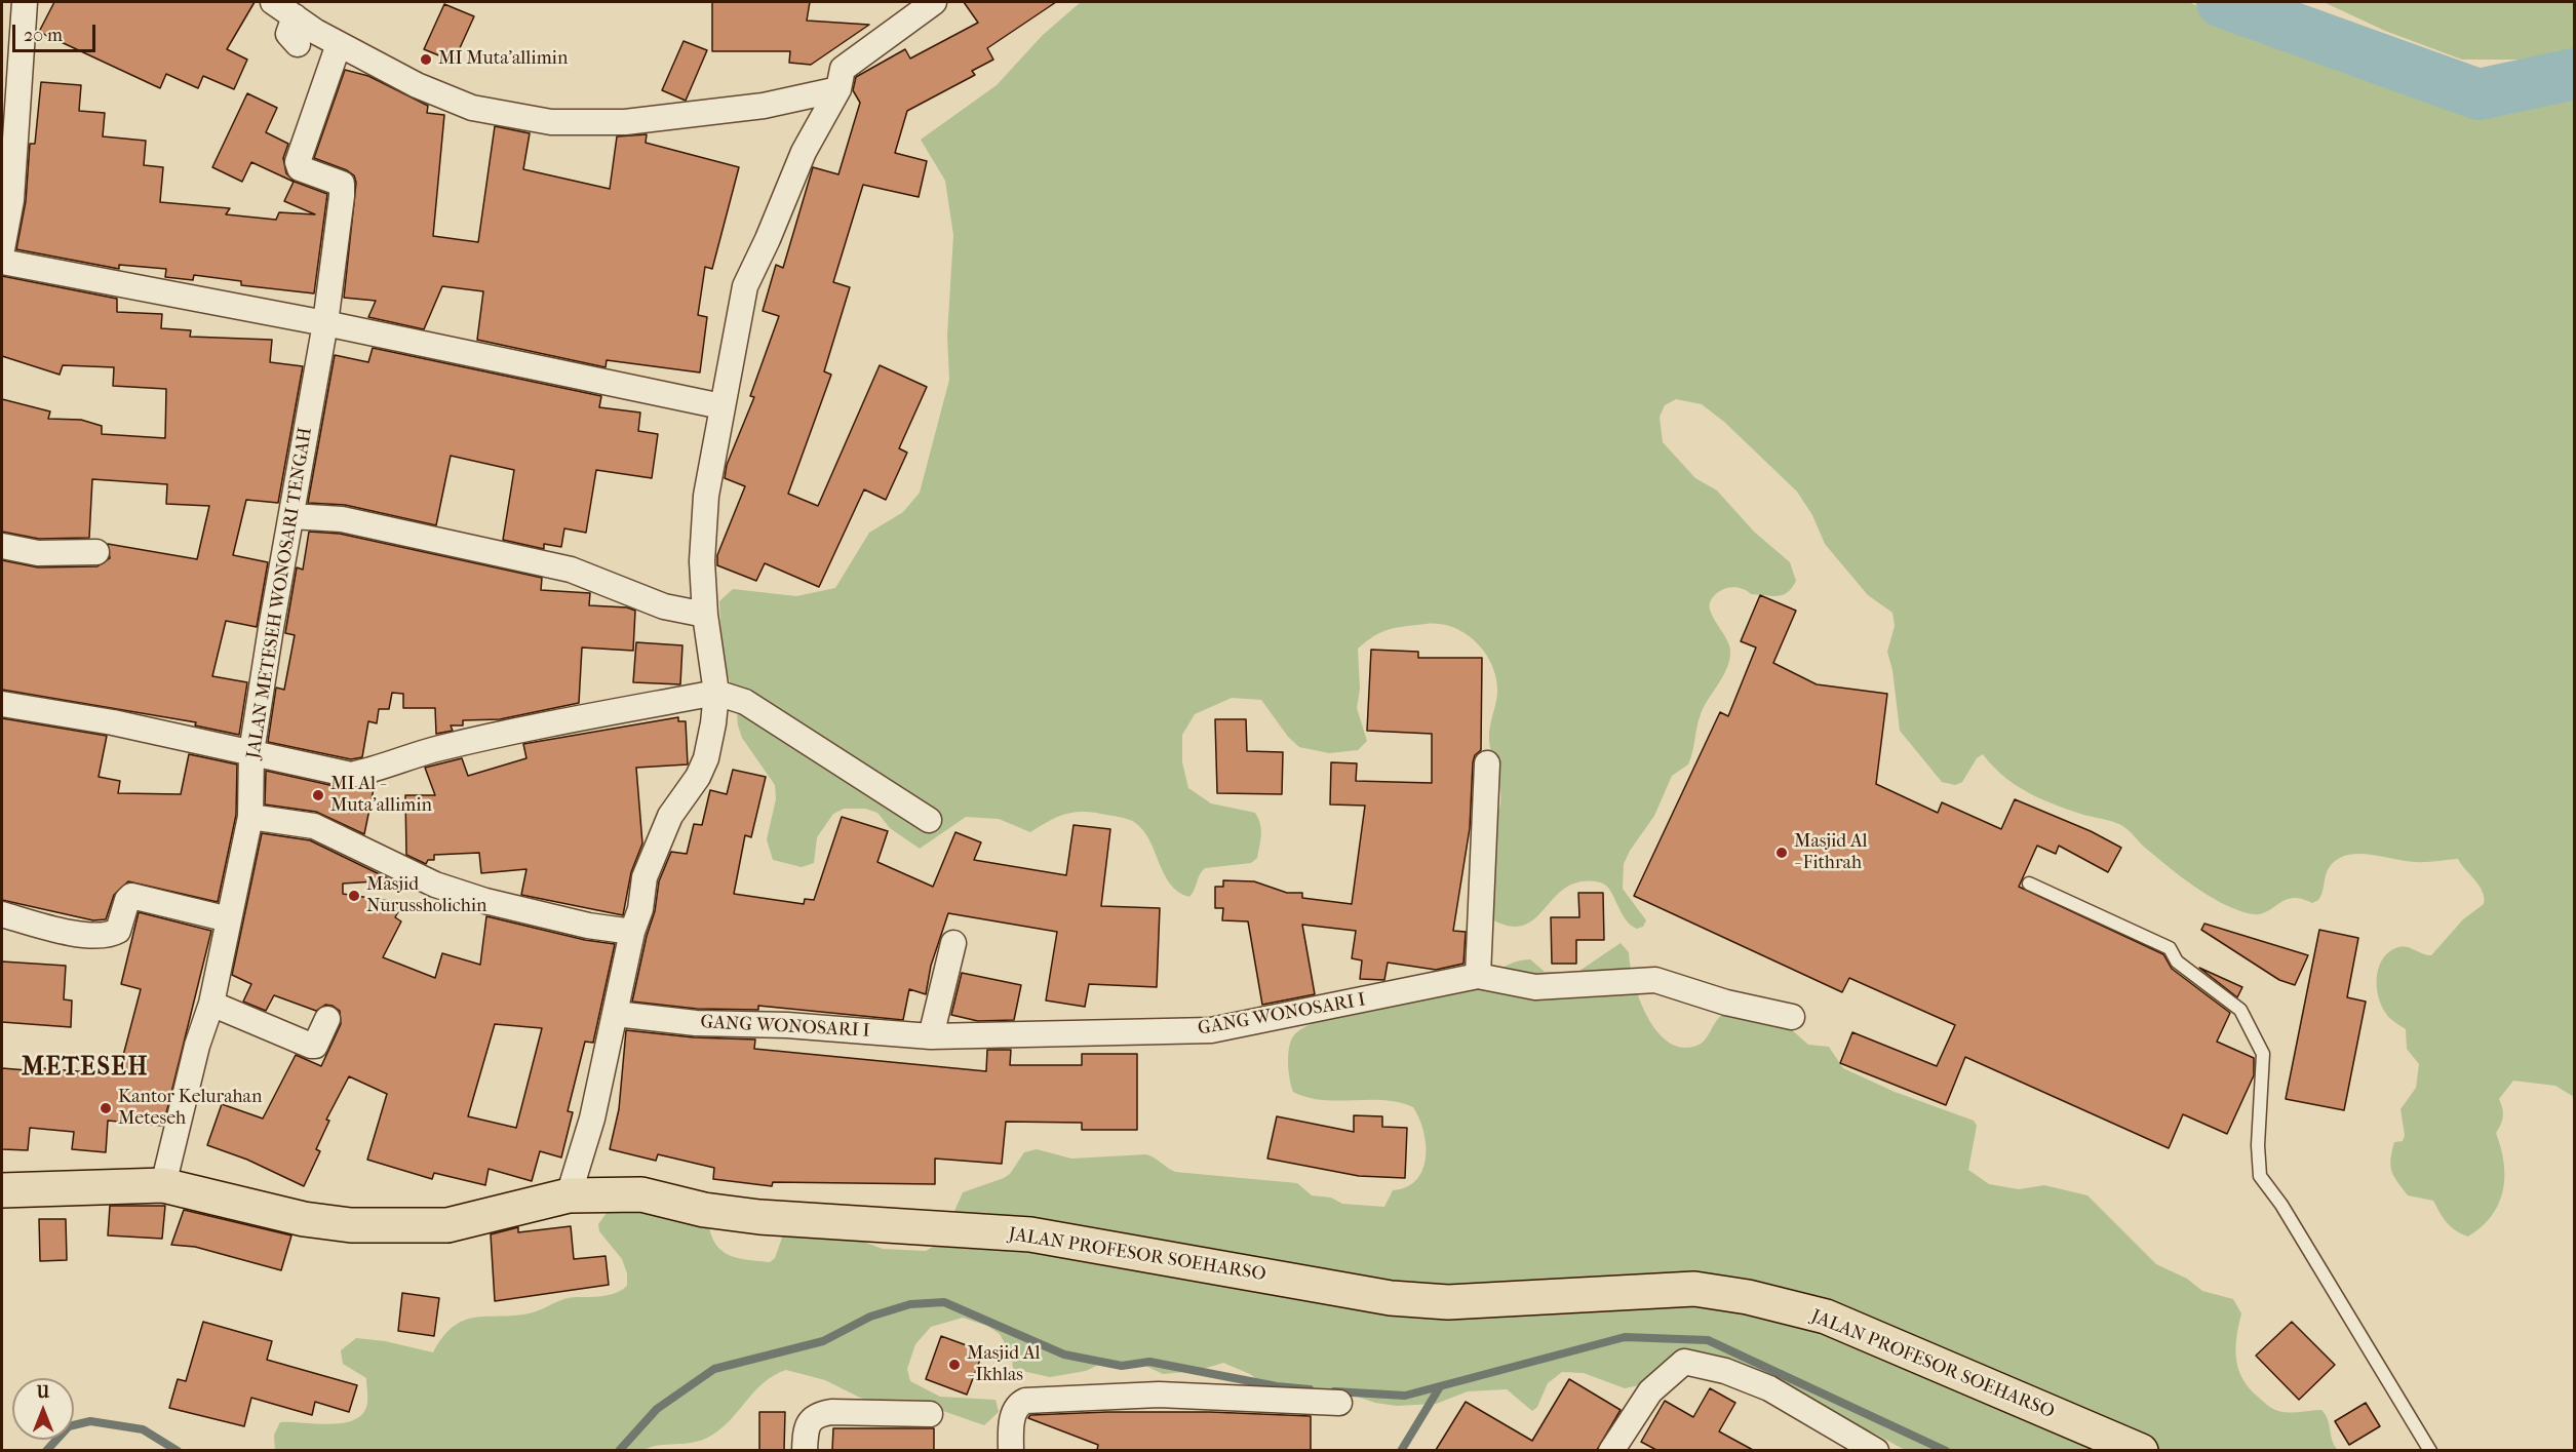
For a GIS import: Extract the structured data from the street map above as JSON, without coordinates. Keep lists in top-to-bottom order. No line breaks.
{"streets":{"main road":["JALAN PROFESOR SOEHARSO"],"street":["JALAN METESEH WONOSARI TENGAH","GANG WONOSARI I"]},"crossings":[["JALAN METESEH WONOSARI TENGAH","JALAN PROFESOR SOEHARSO"]],"districts":["METESEH"],"places":["MI Muta'allimin","MI Al - Muta'allimin","Masjid Al - Fithrah","Masjid Nurussholichin","Kantor Kelurahan Meteseh","Masjid Al - Ikhlas"],"scale_bar":"20 m","north":"top"}
